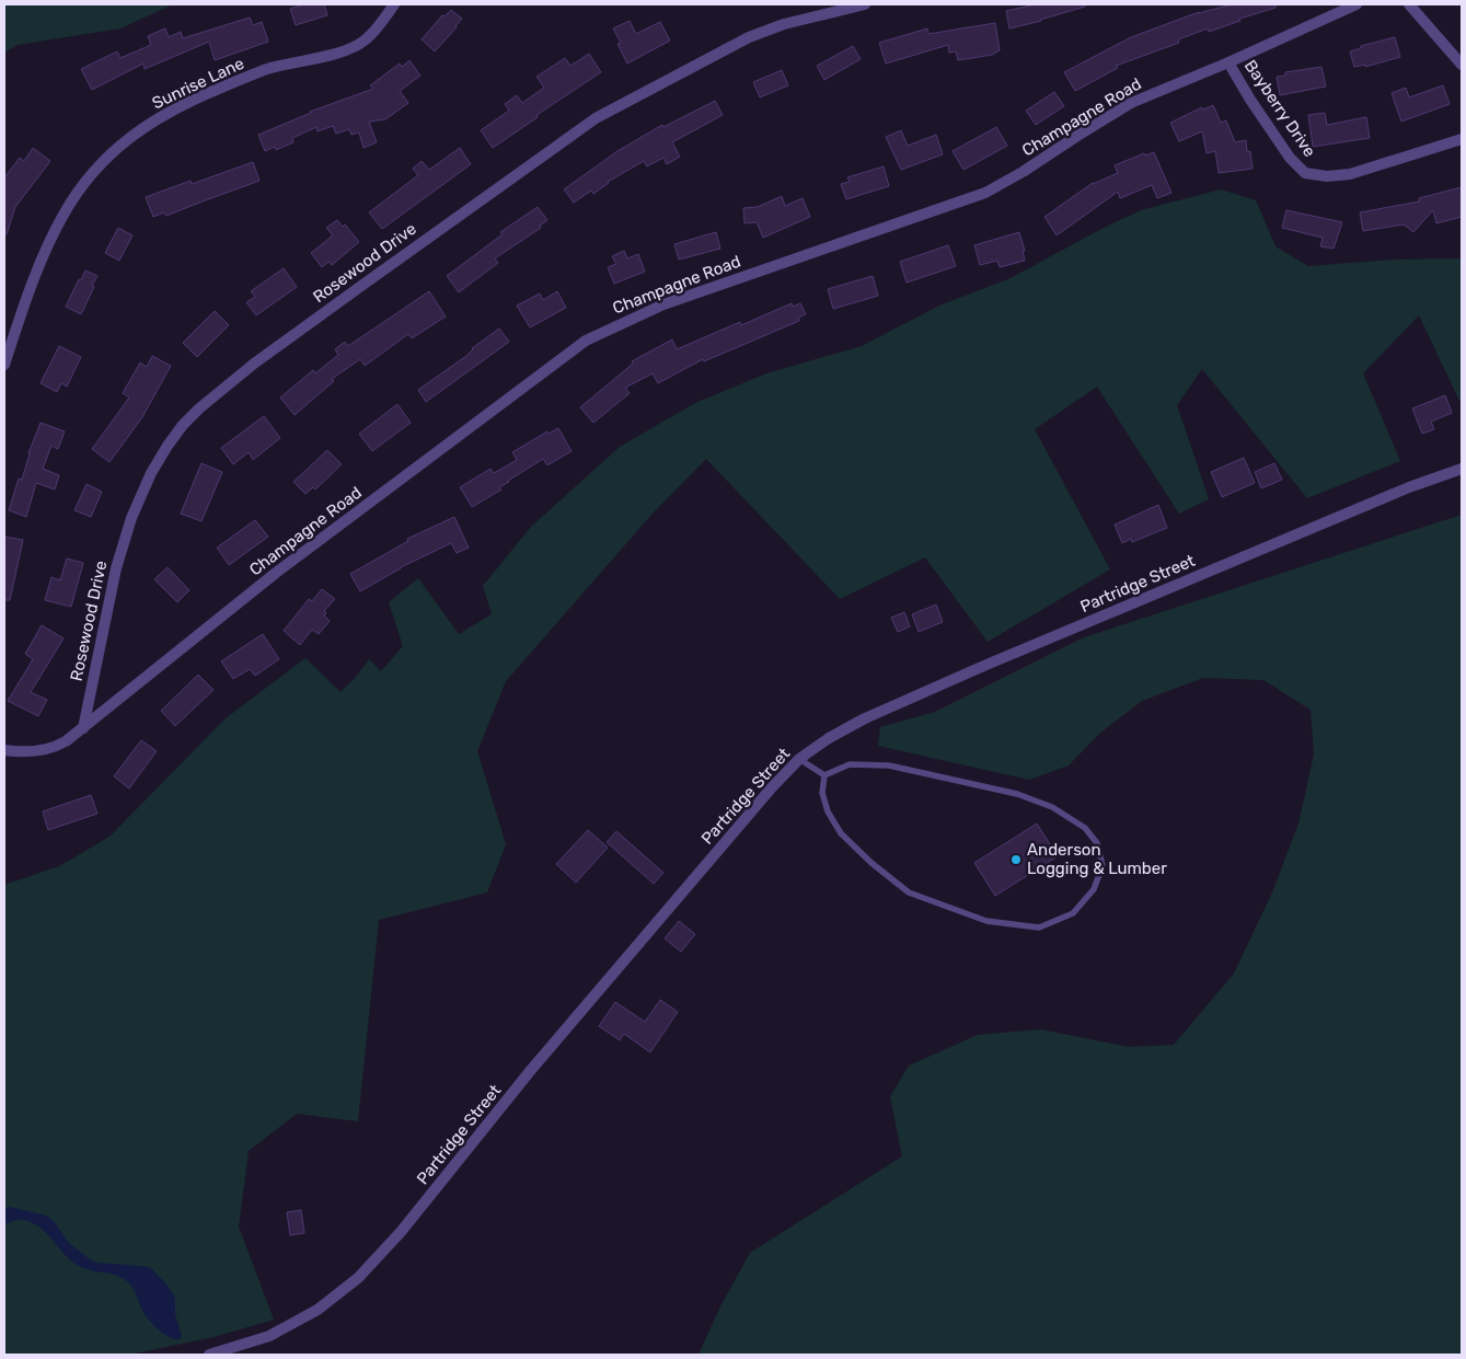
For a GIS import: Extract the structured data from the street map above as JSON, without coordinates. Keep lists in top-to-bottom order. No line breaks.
{"streets":{"street":["Sunrise Lane","Bayberry Drive","Champagne Road","Rosewood Drive","Partridge Street"]},"crossings":[["Bayberry Drive","Champagne Road"],["Champagne Road","Rosewood Drive"]],"places":["Anderson Logging & Lumber"]}
